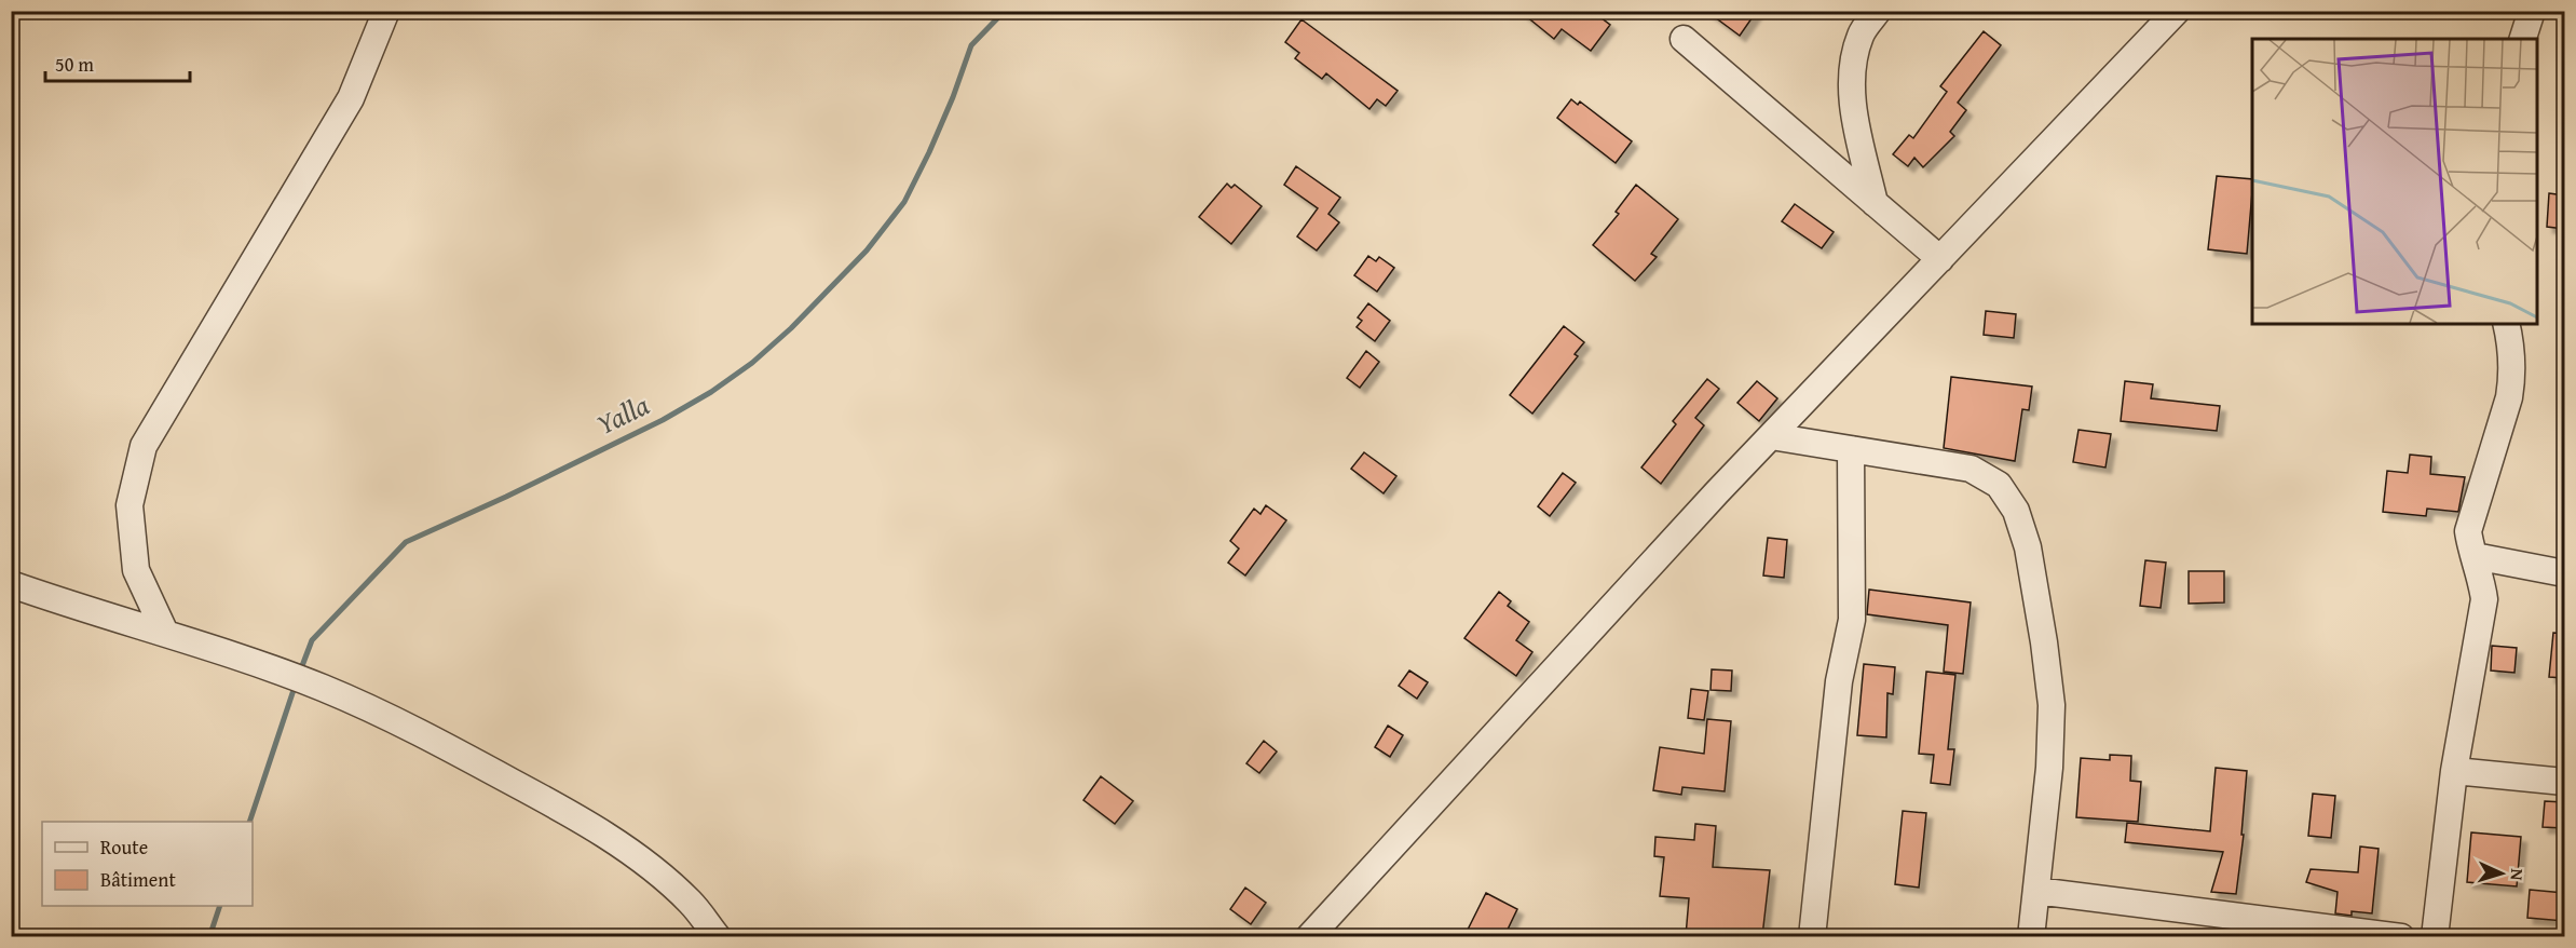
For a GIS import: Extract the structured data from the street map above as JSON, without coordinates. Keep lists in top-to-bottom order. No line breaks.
{"water":["Yalla"],"legend":["Route","Bâtiment"],"scale_bar":"50 m","north":"right"}
